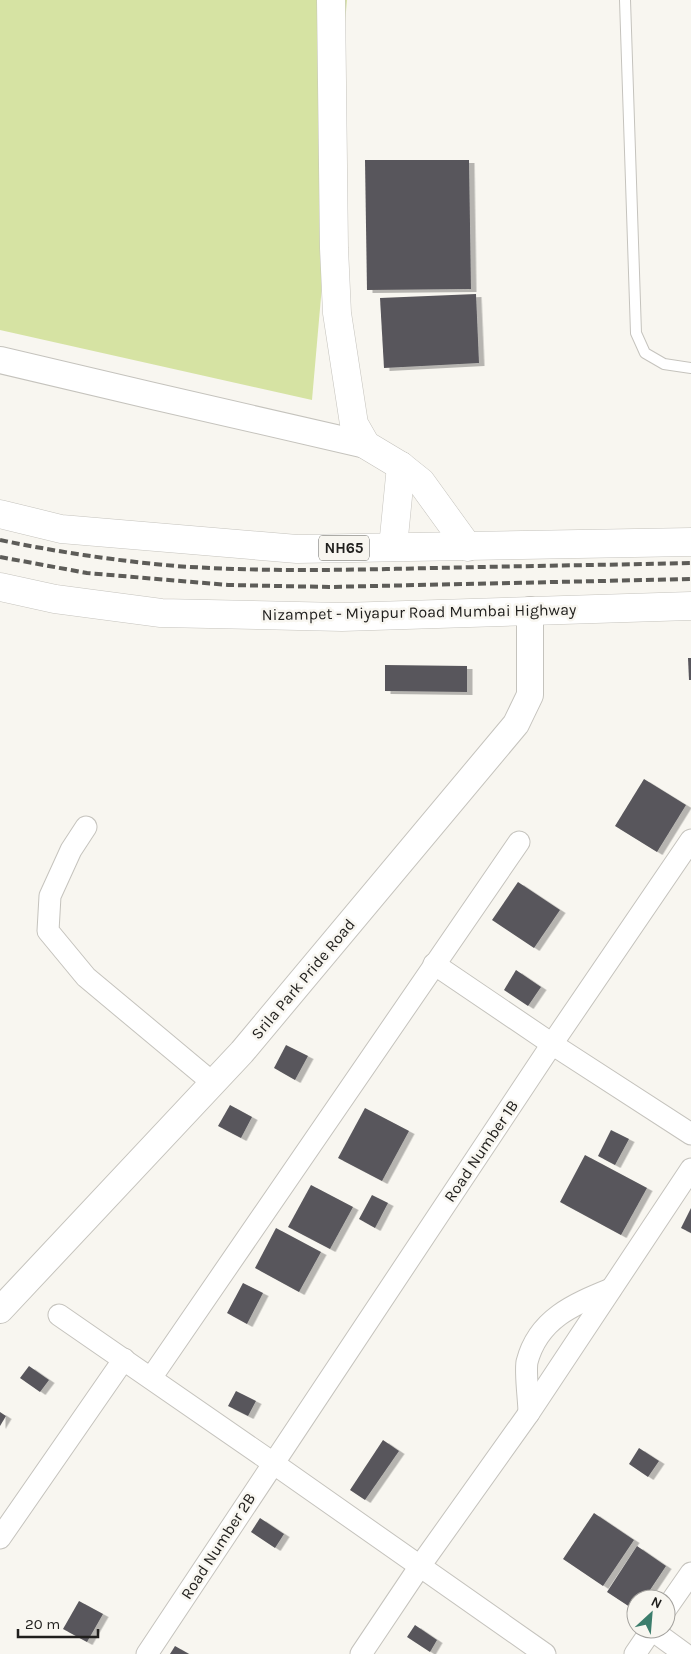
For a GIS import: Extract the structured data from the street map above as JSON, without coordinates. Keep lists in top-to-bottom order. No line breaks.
{"streets":{"main road":["NH65","Nizampet - Miyapur Road Mumbai Highway"],"street":["Srila Park Pride Road","Road Number 1B","Road Number 2B"]},"crossings":[["Nizampet - Miyapur Road Mumbai Highway","Srila Park Pride Road"],["Road Number 1B","Road Number 2B"]],"scale_bar":"20 m","north":"top right"}
